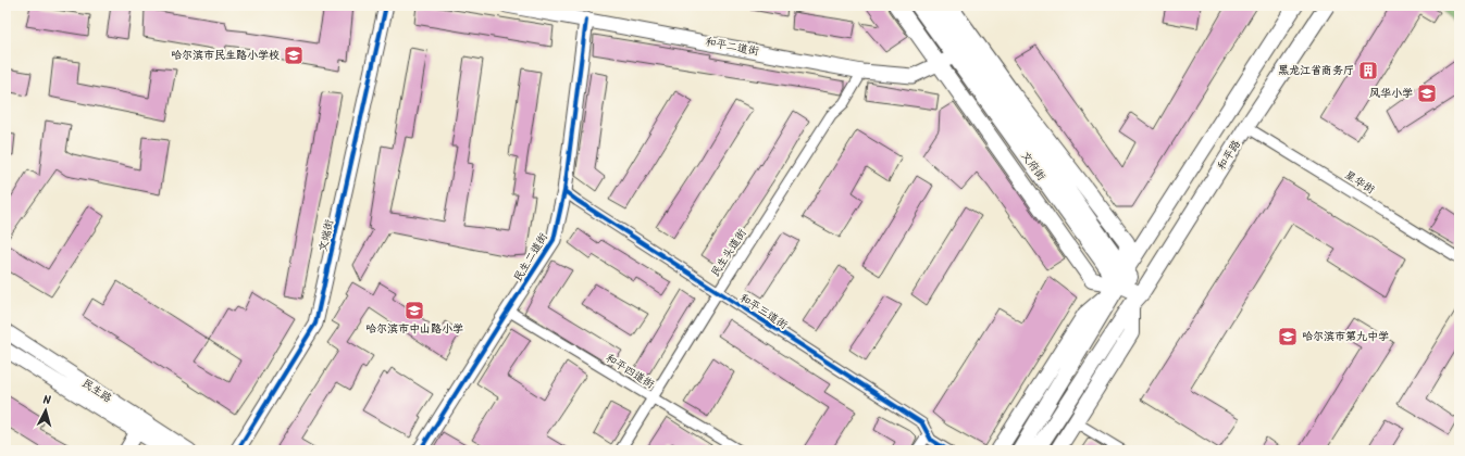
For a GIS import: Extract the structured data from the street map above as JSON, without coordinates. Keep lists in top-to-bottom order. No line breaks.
{"streets":{"main road":["和平路","文府街"],"street":["和平二道街","星华街","文端街","民生头道街","民生二道街","和平三道街","和平四道街","民生路"]},"crossings":[["和平二道街","文府街"],["和平二道街","民生头道街"],["和平二道街","民生二道街"],["和平路","文府街"],["和平路","星华街"],["民生头道街","和平三道街"],["民生头道街","和平四道街"],["民生二道街","和平三道街"],["民生二道街","和平四道街"]],"places":{"school or university":["哈尔滨市民生路小学校","风华小学","哈尔滨市中山路小学","哈尔滨市第九中学"],"building":["黑龙江省商务厅"]},"north":"top"}
